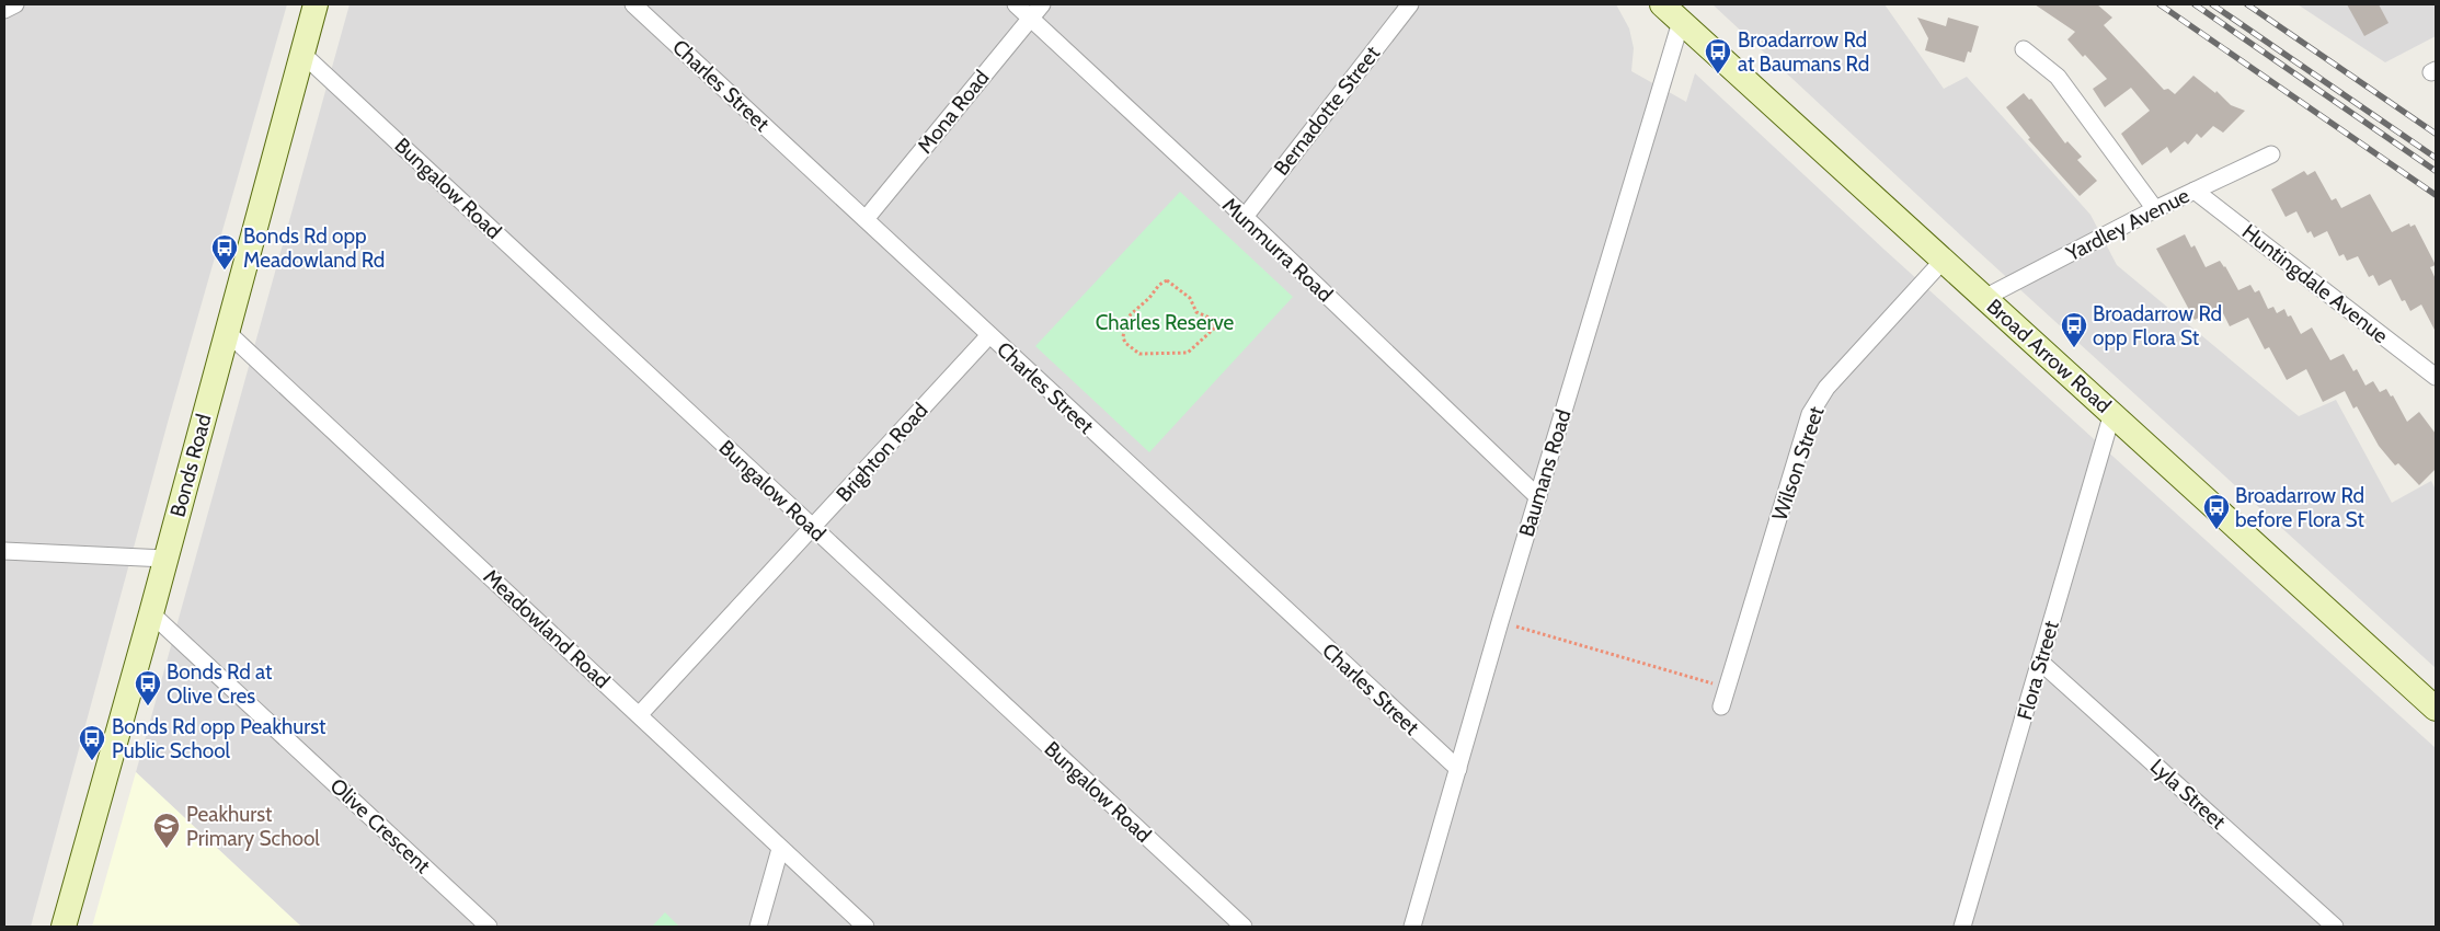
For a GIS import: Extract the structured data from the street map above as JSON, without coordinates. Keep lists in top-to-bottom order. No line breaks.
{"streets":{"street":["Charles Street","Bernadotte Street","Mona Road","Bungalow Road","Yardley Avenue","Munmurra Road","Huntingdale Avenue","Broad Arrow Road","Brighton Road","Wilson Street","Bonds Road","Baumans Road","Meadowland Road","Flora Street","Lyla Street","Olive Crescent"]},"crossings":[["Charles Street","Mona Road"],["Charles Street","Brighton Road"],["Charles Street","Baumans Road"],["Bernadotte Street","Munmurra Road"],["Mona Road","Munmurra Road"],["Bungalow Road","Brighton Road"],["Bungalow Road","Bonds Road"],["Yardley Avenue","Huntingdale Avenue"],["Yardley Avenue","Broad Arrow Road"],["Munmurra Road","Baumans Road"],["Broad Arrow Road","Wilson Street"],["Broad Arrow Road","Baumans Road"],["Broad Arrow Road","Flora Street"],["Brighton Road","Meadowland Road"],["Bonds Road","Meadowland Road"],["Bonds Road","Olive Crescent"],["Flora Street","Lyla Street"]],"parks":["Charles Reserve"],"places":{"bus stop":["Broadarrow Rd at Baumans Rd","Bonds Rd opp Meadowland Rd","Broadarrow Rd opp Flora St","Broadarrow Rd before Flora St","Bonds Rd at Olive Cres","Bonds Rd opp Peakhurst Public School"],"school or university":["Peakhurst Primary School"]}}
